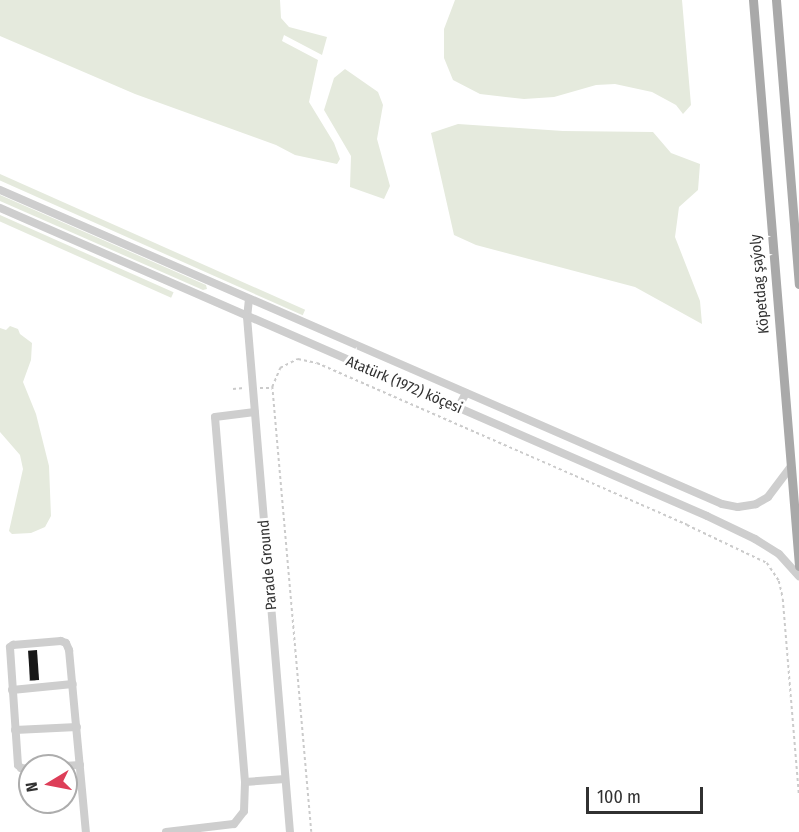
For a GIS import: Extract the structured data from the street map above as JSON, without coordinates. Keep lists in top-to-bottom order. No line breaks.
{"streets":{"main road":["Köpetdag şaýoly"],"street":["Atatürk (1972) köçesi","Parade Ground"]},"crossings":[["Köpetdag şaýoly","Atatürk (1972) köçesi"],["Atatürk (1972) köçesi","Parade Ground"]],"scale_bar":"100 m","north":"left"}
